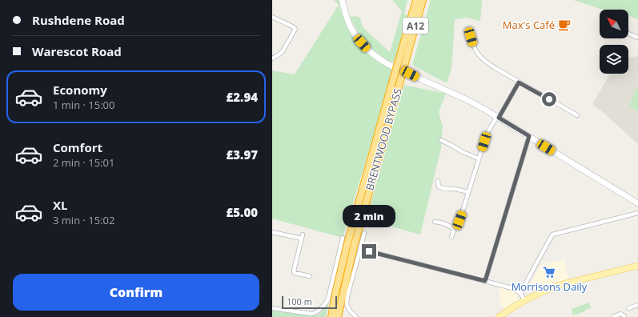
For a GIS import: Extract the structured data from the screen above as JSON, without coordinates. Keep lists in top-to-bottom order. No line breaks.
{"streets":{"highway":["A12","BRENTWOOD BYPASS"]},"places":{"cafe":["Max's Café"],"supermarket":["Morrisons Daily"]},"scale_bar":"100 m","north":"top left","page":{"banner":["Rushdene Road","Warescot Road"],"list":[{"name":"Economy","note":"1 min · 15:00","value":"£2.94"},{"name":"Comfort","note":"2 min · 15:01","value":"£3.97"},{"name":"XL","note":"3 min · 15:02","value":"£5.00"}],"bubble":"2 min","buttons":"Confirm","scale":"100 m"}}
